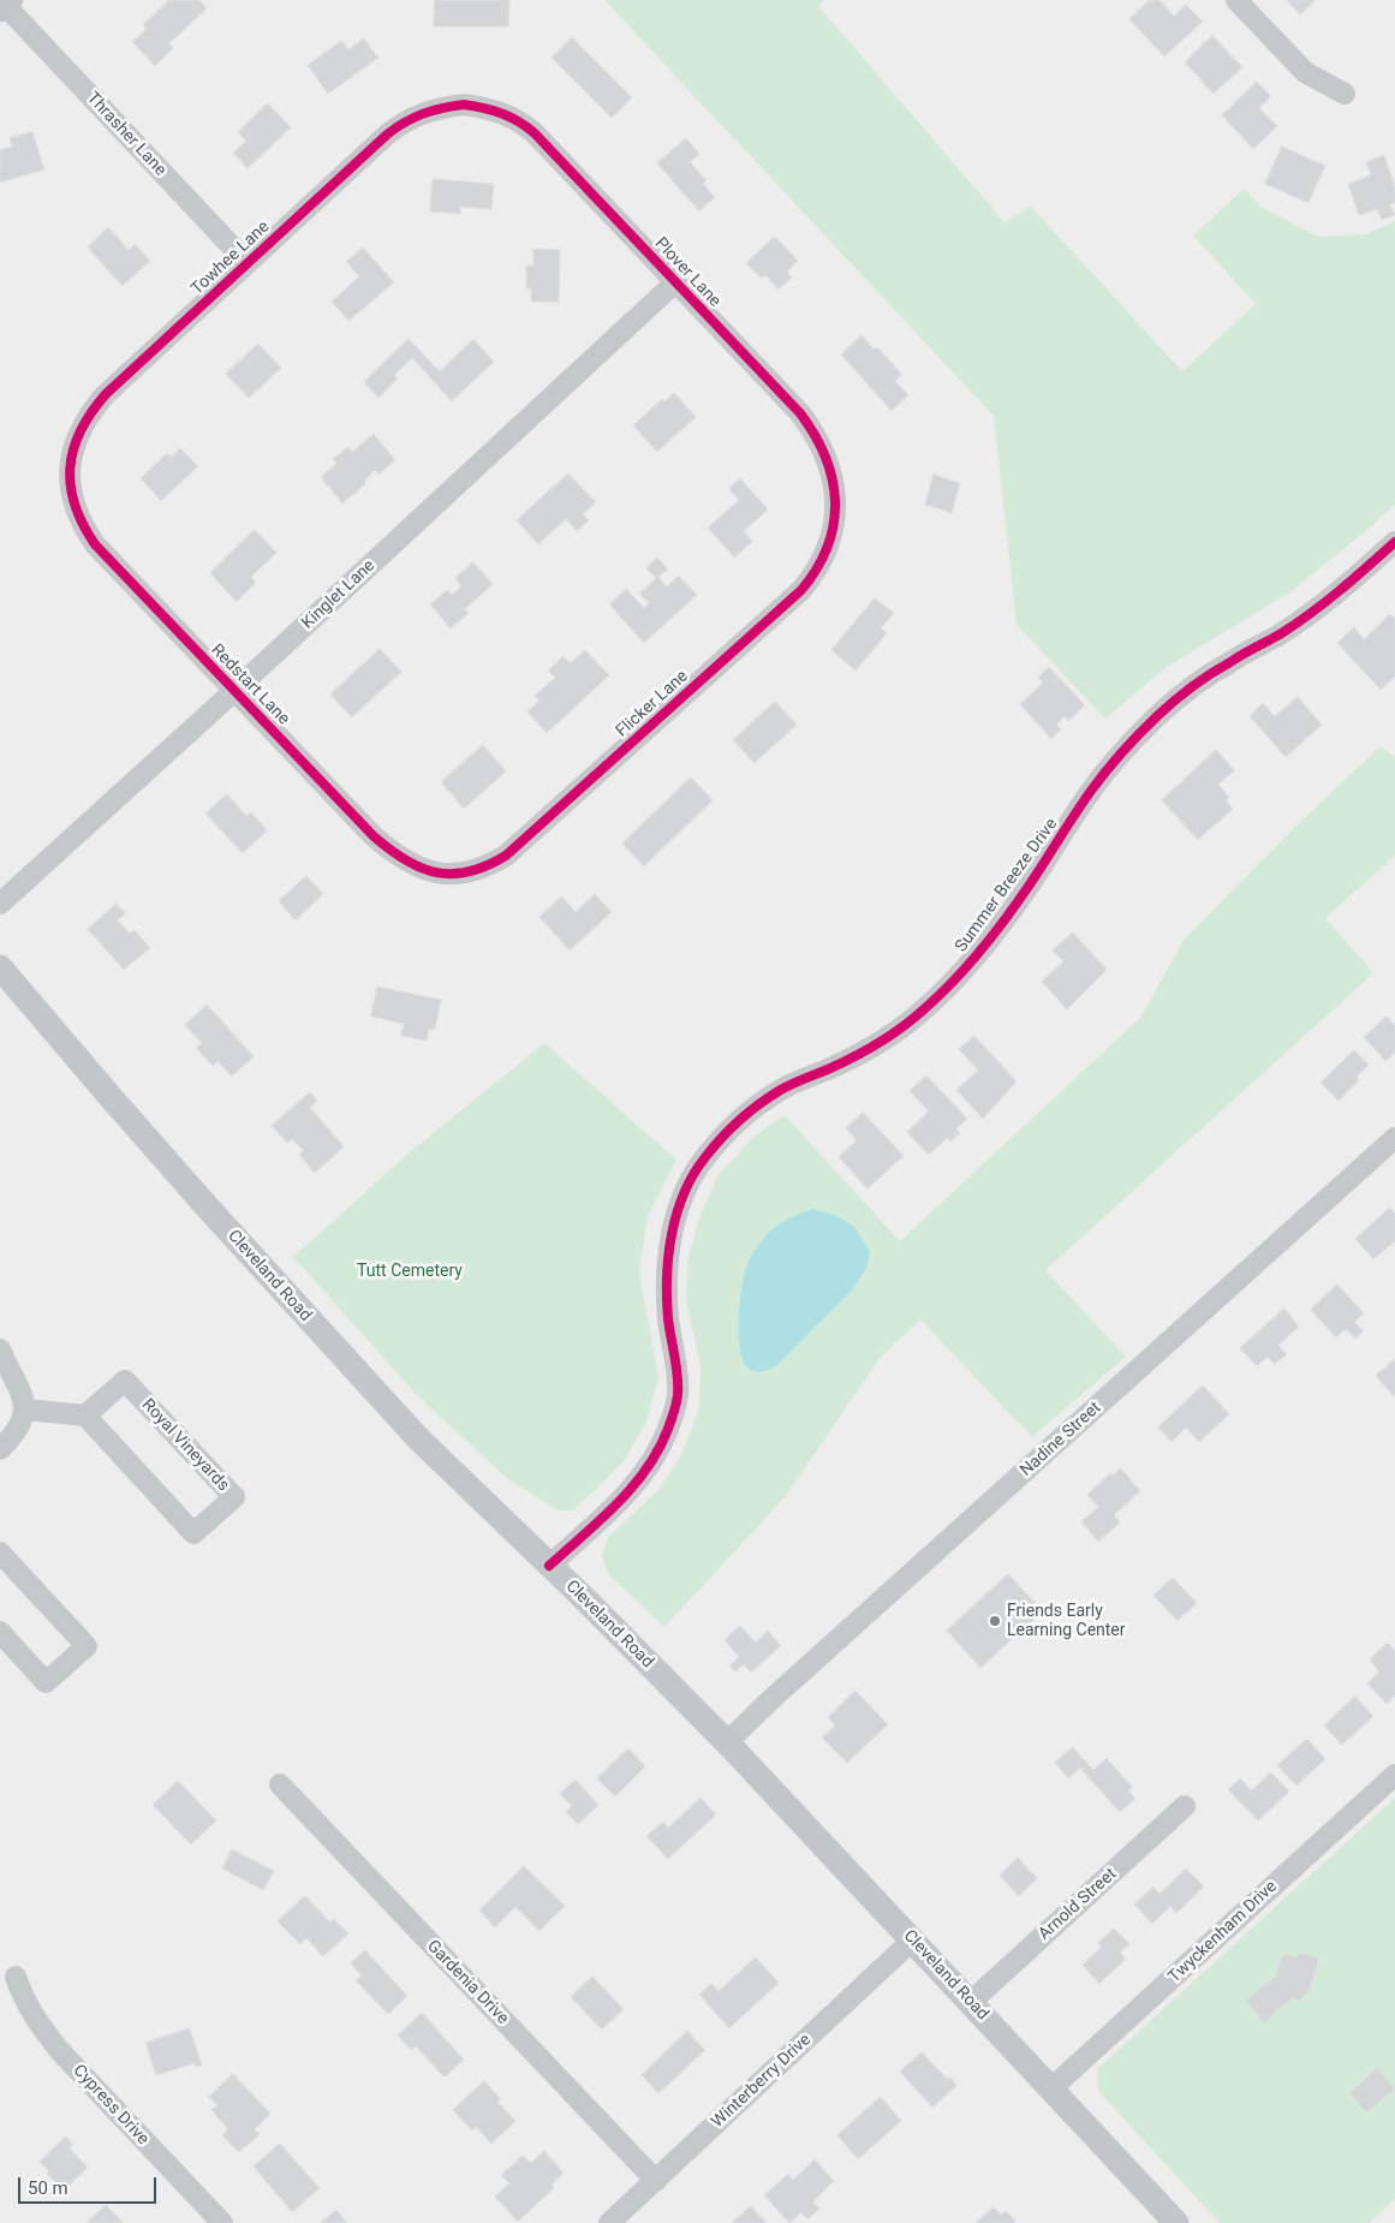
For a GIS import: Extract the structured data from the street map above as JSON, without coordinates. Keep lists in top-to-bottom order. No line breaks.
{"streets":{"main road":["Cleveland Road"],"street":["Thrasher Lane","Towhee Lane","Plover Lane","Kinglet Lane","Redstart Lane","Flicker Lane","Summer Breeze Drive","Nadine Street","Royal Vineyards","Arnold Street","Twyckenham Drive","Gardenia Drive","Winterberry Drive","Cypress Drive"]},"crossings":[["Thrasher Lane","Towhee Lane"],["Towhee Lane","Plover Lane"],["Towhee Lane","Redstart Lane"],["Plover Lane","Kinglet Lane"],["Plover Lane","Flicker Lane"],["Kinglet Lane","Redstart Lane"],["Redstart Lane","Flicker Lane"],["Summer Breeze Drive","Cleveland Road"],["Cleveland Road","Nadine Street"],["Cleveland Road","Arnold Street"],["Cleveland Road","Twyckenham Drive"],["Cleveland Road","Winterberry Drive"],["Gardenia Drive","Winterberry Drive"]],"parks":["Tutt Cemetery"],"places":["Friends Early Learning Center"],"scale_bar":"50 m"}
